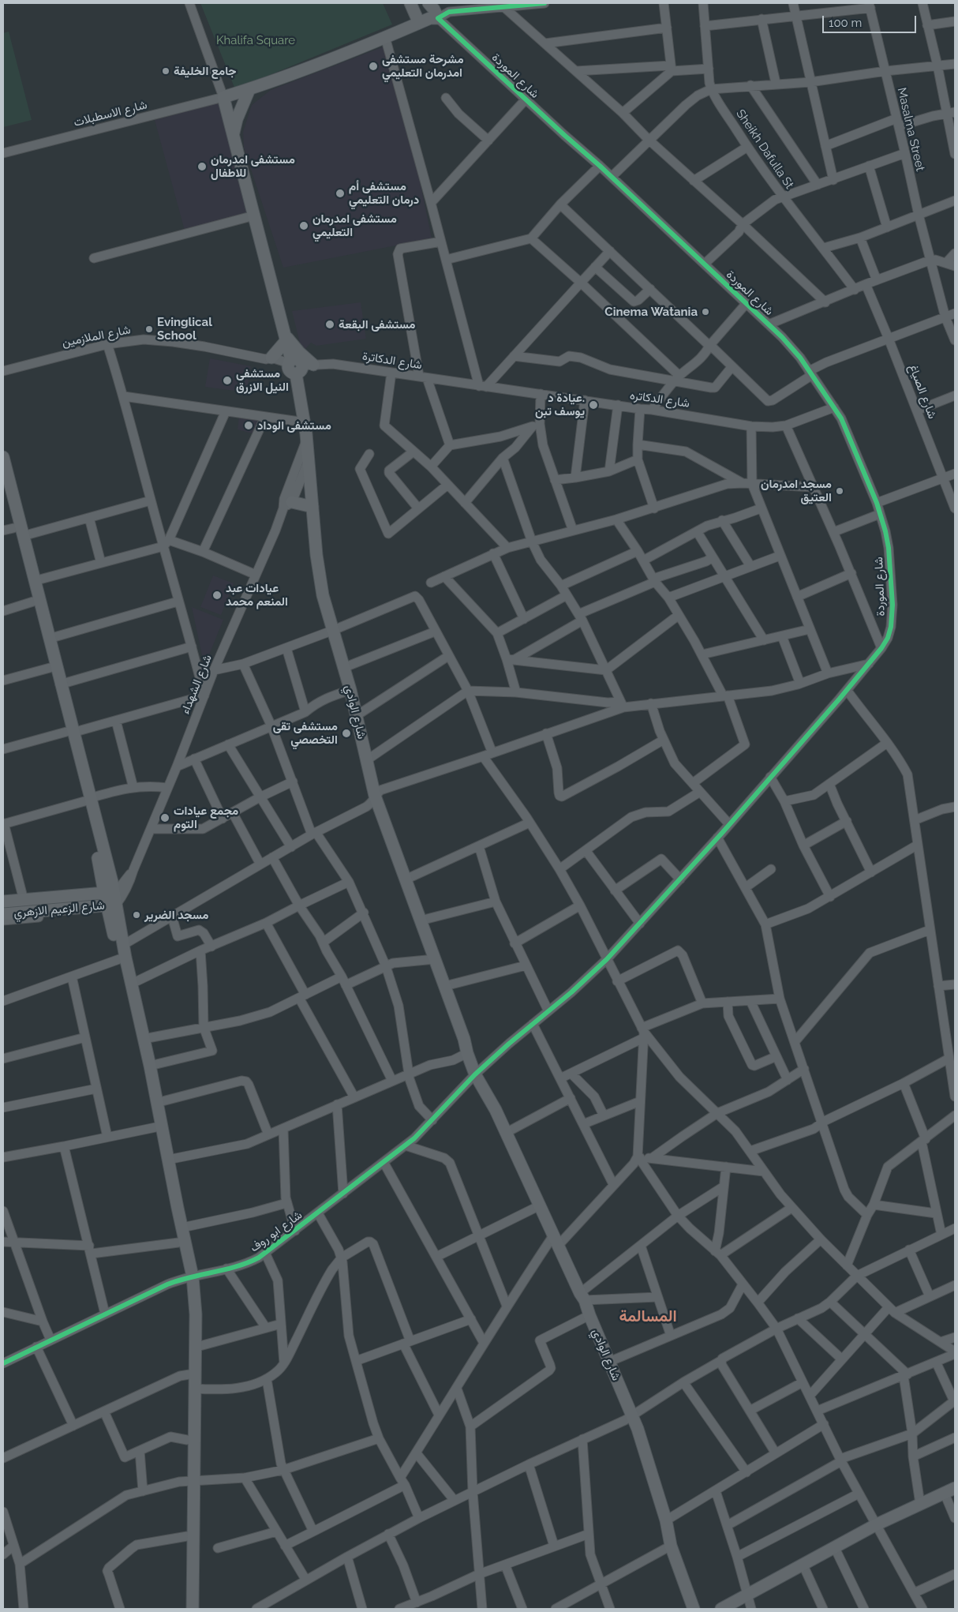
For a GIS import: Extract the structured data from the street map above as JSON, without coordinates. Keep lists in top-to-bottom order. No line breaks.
{"streets":{"main road":["شارع الوادي","شارع الزعيم الازهري"],"street":["شارع الموردة","شارع الاسطبلات","Masalma Street","Sheikh Dafulla St","شارع الملازمين","شارع الدكاترة","شارع الصياغ","شارع الدكاتره","شارع الشهداء","شارع ابو روف"]},"crossings":[["شارع الموردة","شارع الدكاتره"],["شارع الموردة","شارع ابو روف"],["شارع الاسطبلات","شارع الوادي"],["شارع الملازمين","شارع الدكاترة"],["شارع الملازمين","شارع الوادي"],["شارع الدكاترة","شارع الدكاتره"],["شارع الدكاترة","شارع الوادي"],["شارع الشهداء","شارع الوادي"],["شارع الشهداء","شارع الزعيم الازهري"],["شارع الوادي","شارع ابو روف"]],"districts":["المسالمة"],"parks":["Khalifa Square"],"places":["مشرحة مستشفى امدرمان التعليمي","جامع الخليفة","مستشفى امدرمان للاطفال","مستشفى أم درمان التعليمي","مستشفى امدرمان التعليمي","Cinema Watania","مستشفى البقعة","Evinglical School","مستشفى النيل الازرق","عيادة د. يوسف تبن","مستشفى الوداد","مسجد امدرمان العتيق","عيادات عبد المنعم محمد","مستشفى تقى التخصصي","مجمع عيادات التوم","مسجد الضرير"],"scale_bar":"100 m"}
